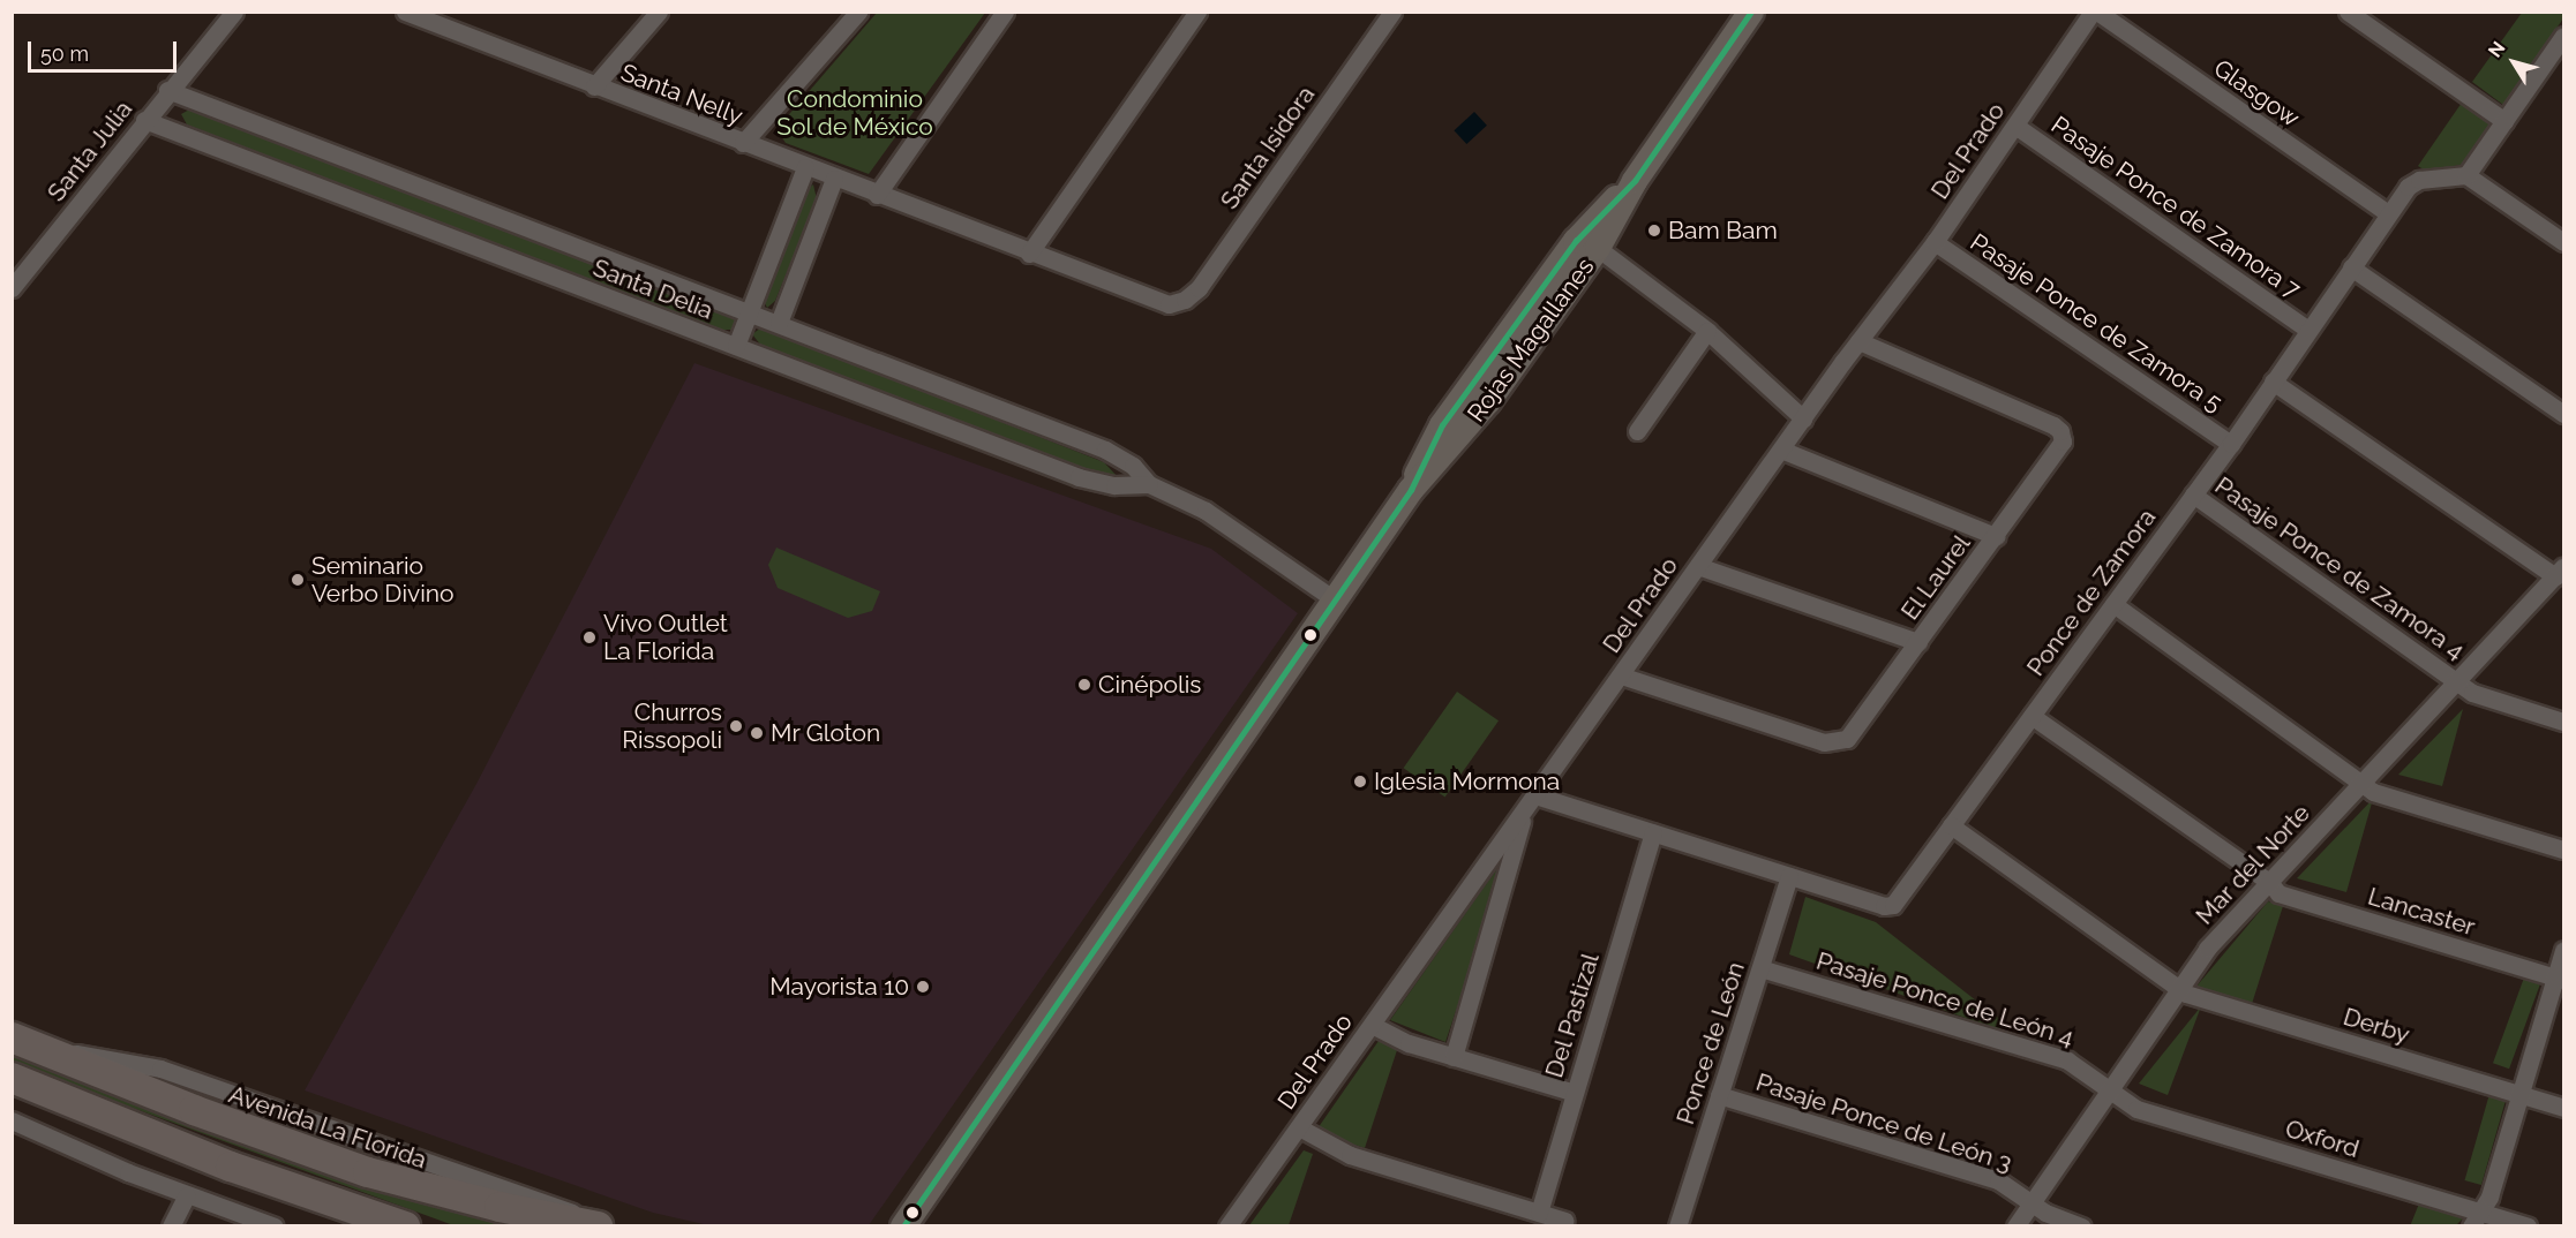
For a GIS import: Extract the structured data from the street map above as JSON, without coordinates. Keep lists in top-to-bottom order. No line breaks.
{"streets":{"main road":["Avenida La Florida"],"street":["Glasgow","Santa Nelly","Santa Isidora","Santa Julia","Del Prado","Pasaje Ponce de Zamora 7","Santa Delia","Pasaje Ponce de Zamora 5","Rojas Magallanes","Pasaje Ponce de Zamora 4","El Laurel","Ponce de Zamora","Mar del Norte","Lancaster","Pasaje Ponce de León 4","Del Pastizal","Derby","Ponce de León","Pasaje Ponce de León 3","Oxford"]},"crossings":[["Glasgow","Del Prado"],["Glasgow","Ponce de Zamora"],["Santa Nelly","Santa Isidora"],["Santa Julia","Santa Delia"],["Del Prado","Pasaje Ponce de Zamora 7"],["Del Prado","Pasaje Ponce de Zamora 5"],["Del Prado","El Laurel"],["Del Prado","Ponce de Zamora"],["Pasaje Ponce de Zamora 7","Ponce de Zamora"],["Santa Delia","Rojas Magallanes"],["Pasaje Ponce de Zamora 5","Ponce de Zamora"],["Pasaje Ponce de Zamora 4","Ponce de Zamora"],["Pasaje Ponce de Zamora 4","Mar del Norte"],["Ponce de Zamora","Lancaster"],["Ponce de Zamora","Del Pastizal"],["Ponce de Zamora","Derby"],["Ponce de Zamora","Ponce de León"],["Mar del Norte","Lancaster"],["Mar del Norte","Pasaje Ponce de León 4"],["Mar del Norte","Derby"],["Mar del Norte","Pasaje Ponce de León 3"],["Mar del Norte","Oxford"],["Pasaje Ponce de León 4","Ponce de León"],["Pasaje Ponce de León 4","Oxford"],["Ponce de León","Pasaje Ponce de León 3"]],"parks":["Condominio Sol de México"],"places":["Bam Bam","Seminario Verbo Divino","Vivo Outlet La Florida","Cinépolis","Churros Rissopoli","Mr Gloton","Iglesia Mormona","Mayorista 10"],"scale_bar":"50 m","north":"top left"}
